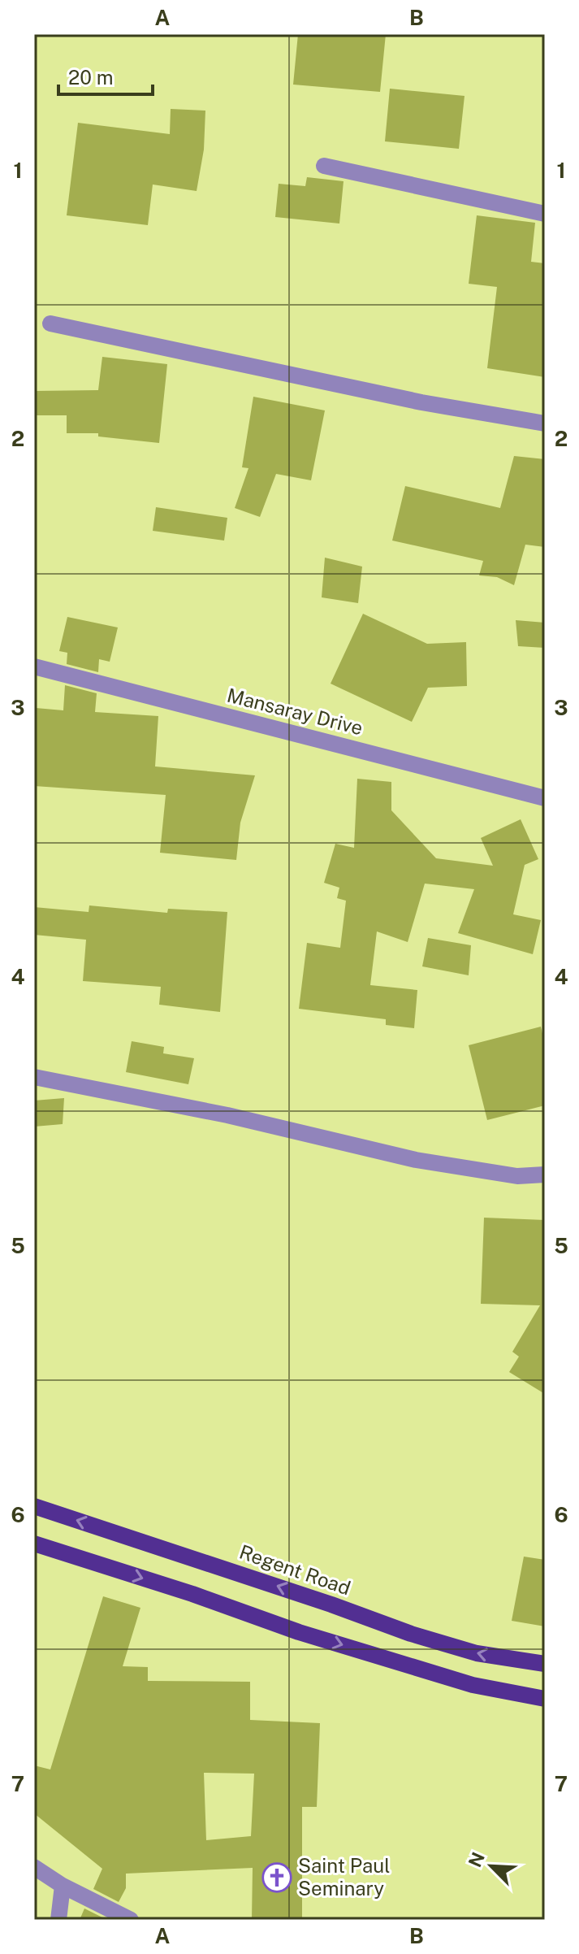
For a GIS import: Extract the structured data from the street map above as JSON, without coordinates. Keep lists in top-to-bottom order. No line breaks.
{"streets":{"main road":["Regent Road"],"street":["Mansaray Drive"]},"places":{"church":["Saint Paul Seminary"]},"scale_bar":"20 m","north":"top left","grid":{"columns":["A","B"],"rows":["1","2","3","4","5","6","7"]}}
